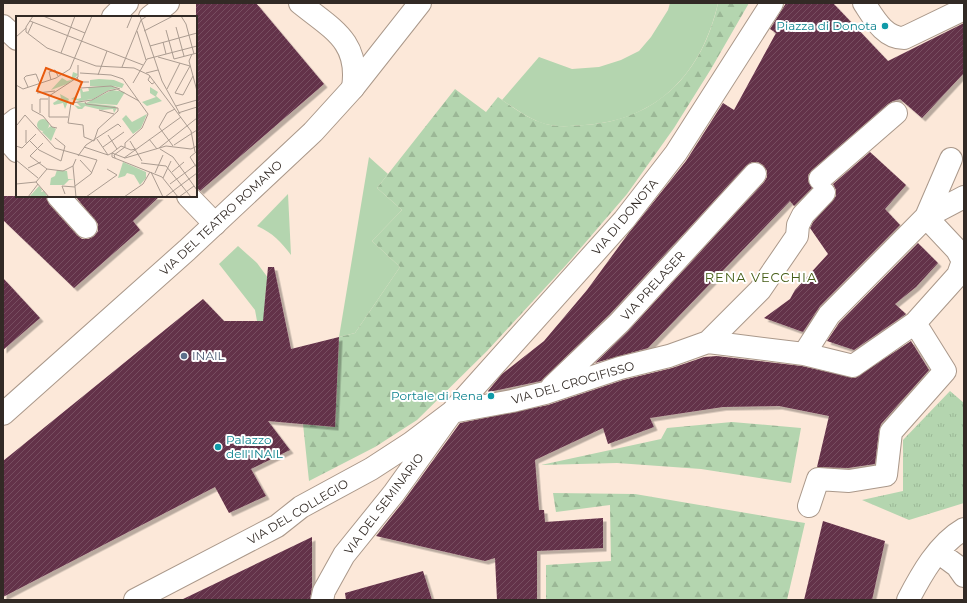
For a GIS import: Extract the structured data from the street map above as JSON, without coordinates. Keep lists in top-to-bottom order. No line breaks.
{"streets":{"street":["VIA DI DONOTA","VIA DEL TEATRO ROMANO","VIA PRELASER","VIA DEL CROCIFISSO","VIA DEL SEMINARIO","VIA DEL COLLEGIO"]},"crossings":[["VIA DI DONOTA","VIA DEL CROCIFISSO"],["VIA DI DONOTA","VIA DEL SEMINARIO"],["VIA DI DONOTA","VIA DEL COLLEGIO"],["VIA PRELASER","VIA DEL CROCIFISSO"],["VIA DEL CROCIFISSO","VIA DEL SEMINARIO"],["VIA DEL CROCIFISSO","VIA DEL COLLEGIO"],["VIA DEL SEMINARIO","VIA DEL COLLEGIO"]],"districts":["RENA VECCHIA"],"places":["Piazza di Donota","INAIL","Portale di Rena","Palazzo dell'INAIL"]}
